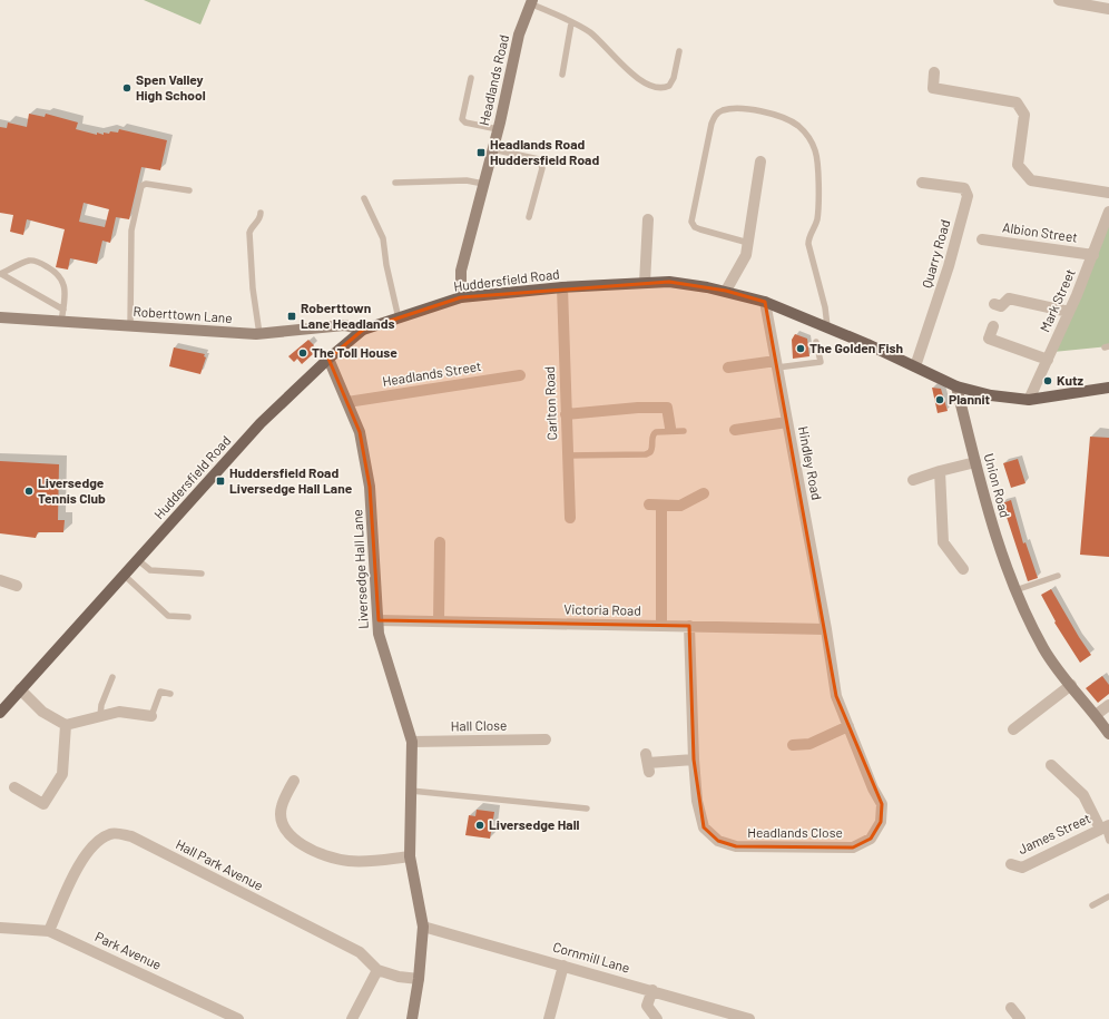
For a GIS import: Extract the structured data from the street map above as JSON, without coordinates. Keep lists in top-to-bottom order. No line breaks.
{"streets":{"main road":["Huddersfield Road"],"street":["Headlands Road","Albion Street","Quarry Road","Mark Street","Roberttown Lane","Headlands Street","Carlton Road","Hindley Road","Union Road","Liversedge Hall Lane","Victoria Road","Hall Close","Headlands Close","James Street","Hall Park Avenue","Park Avenue","Cornmill Lane"]},"crossings":[["Headlands Road","Huddersfield Road"],["Albion Street","Mark Street"],["Quarry Road","Huddersfield Road"],["Huddersfield Road","Mark Street"],["Huddersfield Road","Roberttown Lane"],["Huddersfield Road","Carlton Road"],["Huddersfield Road","Hindley Road"],["Huddersfield Road","Union Road"],["Huddersfield Road","Liversedge Hall Lane"],["Headlands Street","Liversedge Hall Lane"],["Hindley Road","Victoria Road"],["Hindley Road","Headlands Close"],["Liversedge Hall Lane","Victoria Road"],["Liversedge Hall Lane","Hall Close"],["Liversedge Hall Lane","Hall Park Avenue"],["Liversedge Hall Lane","Cornmill Lane"],["Victoria Road","Headlands Close"],["Hall Park Avenue","Park Avenue"]],"places":{"other":["Spen Valley High School","The Golden Fish","The Toll House","Kutz","Plannit","Liversedge Tennis Club","Liversedge Hall"],"transit":["Headlands Road Huddersfield Road","Roberttown Lane Headlands","Huddersfield Road Liversedge Hall Lane"]}}
